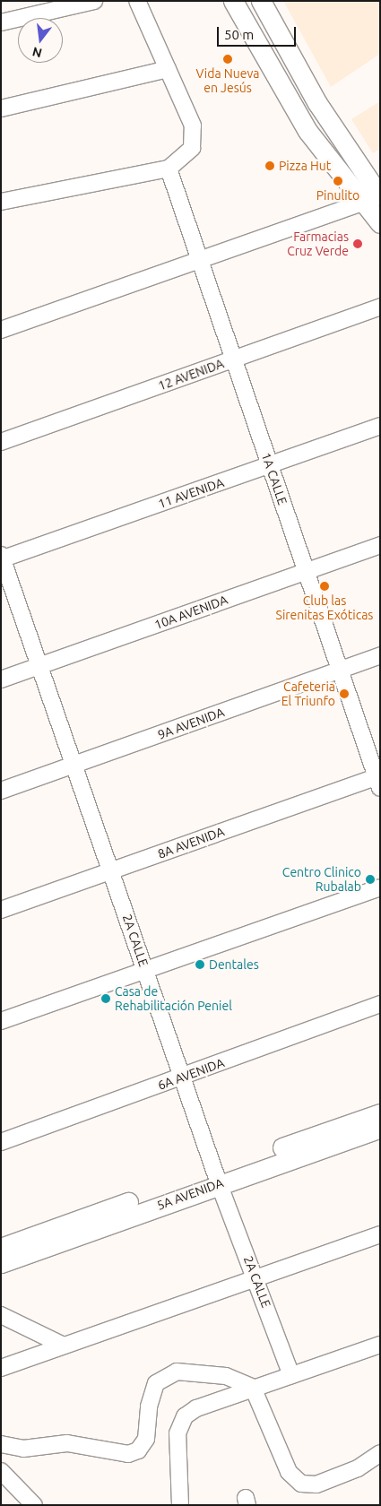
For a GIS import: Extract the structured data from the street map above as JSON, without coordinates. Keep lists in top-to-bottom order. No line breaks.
{"streets":{"main road":["5A AVENIDA"],"street":["12 AVENIDA","1A CALLE","11 AVENIDA","10A AVENIDA","9A AVENIDA","8A AVENIDA","2A CALLE","6A AVENIDA"]},"crossings":[["12 AVENIDA","1A CALLE"],["1A CALLE","11 AVENIDA"],["1A CALLE","10A AVENIDA"],["1A CALLE","9A AVENIDA"],["1A CALLE","8A AVENIDA"],["11 AVENIDA","2A CALLE"],["10A AVENIDA","2A CALLE"],["9A AVENIDA","2A CALLE"],["8A AVENIDA","2A CALLE"],["2A CALLE","6A AVENIDA"],["2A CALLE","5A AVENIDA"]],"places":["Vida Nueva en Jesús","Pizza Hut","Pinulito","Farmacias Cruz Verde","Club las Sirenitas Exóticas","Cafeteria El Triunfo","Centro Clinico Rubalab","Dentales","Casa de Rehabilitación Peniel"],"scale_bar":"50 m","north":"bottom"}
